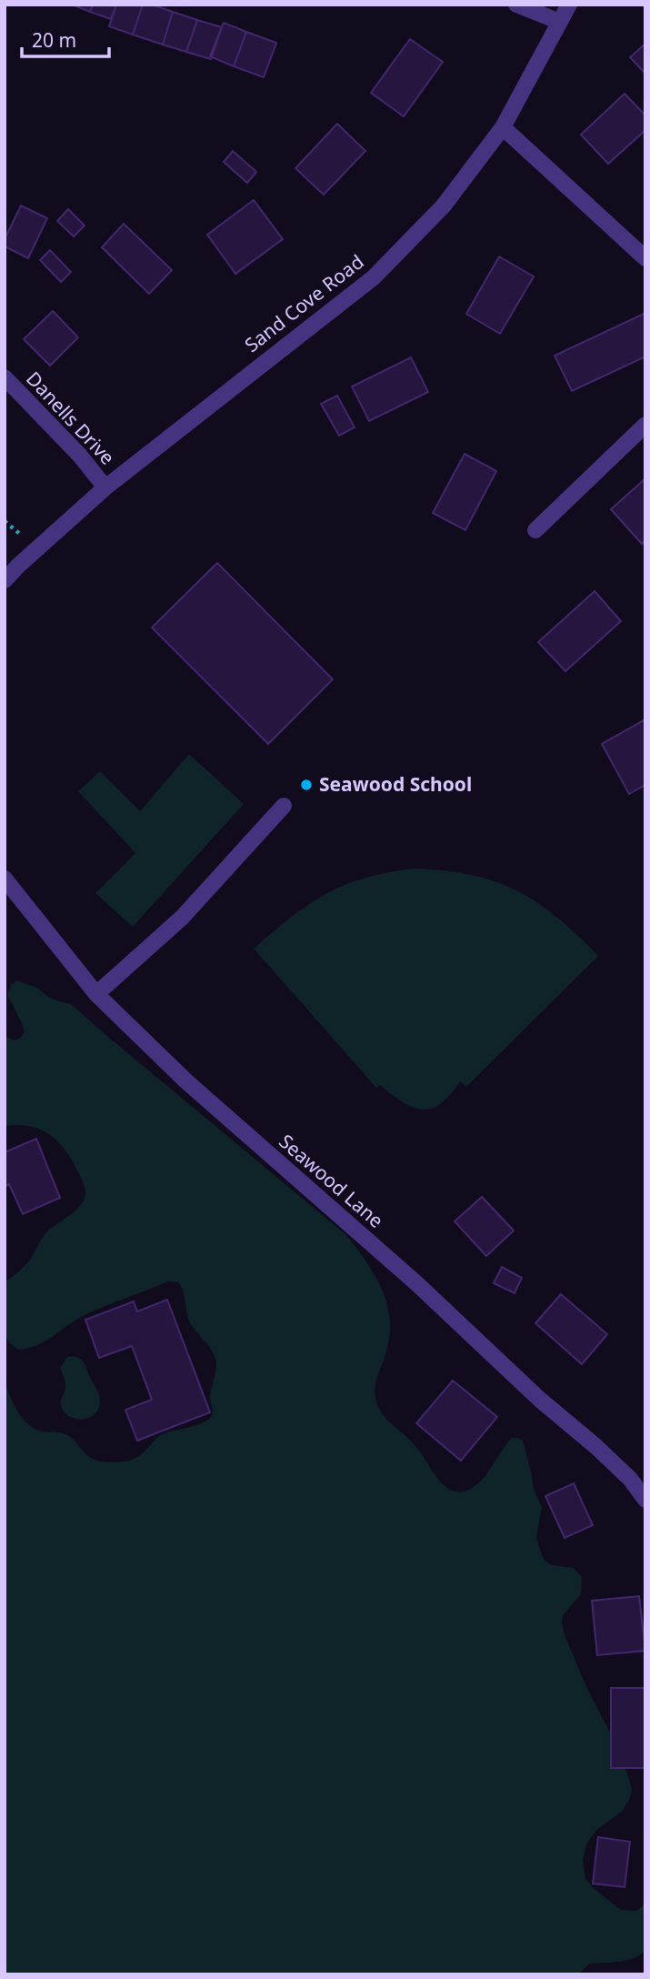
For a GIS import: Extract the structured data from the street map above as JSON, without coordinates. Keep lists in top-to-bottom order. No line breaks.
{"streets":{"street":["Sand Cove Road","Danells Drive","Seawood Lane"]},"crossings":[["Sand Cove Road","Danells Drive"]],"places":["Seawood School"],"scale_bar":"20 m"}
